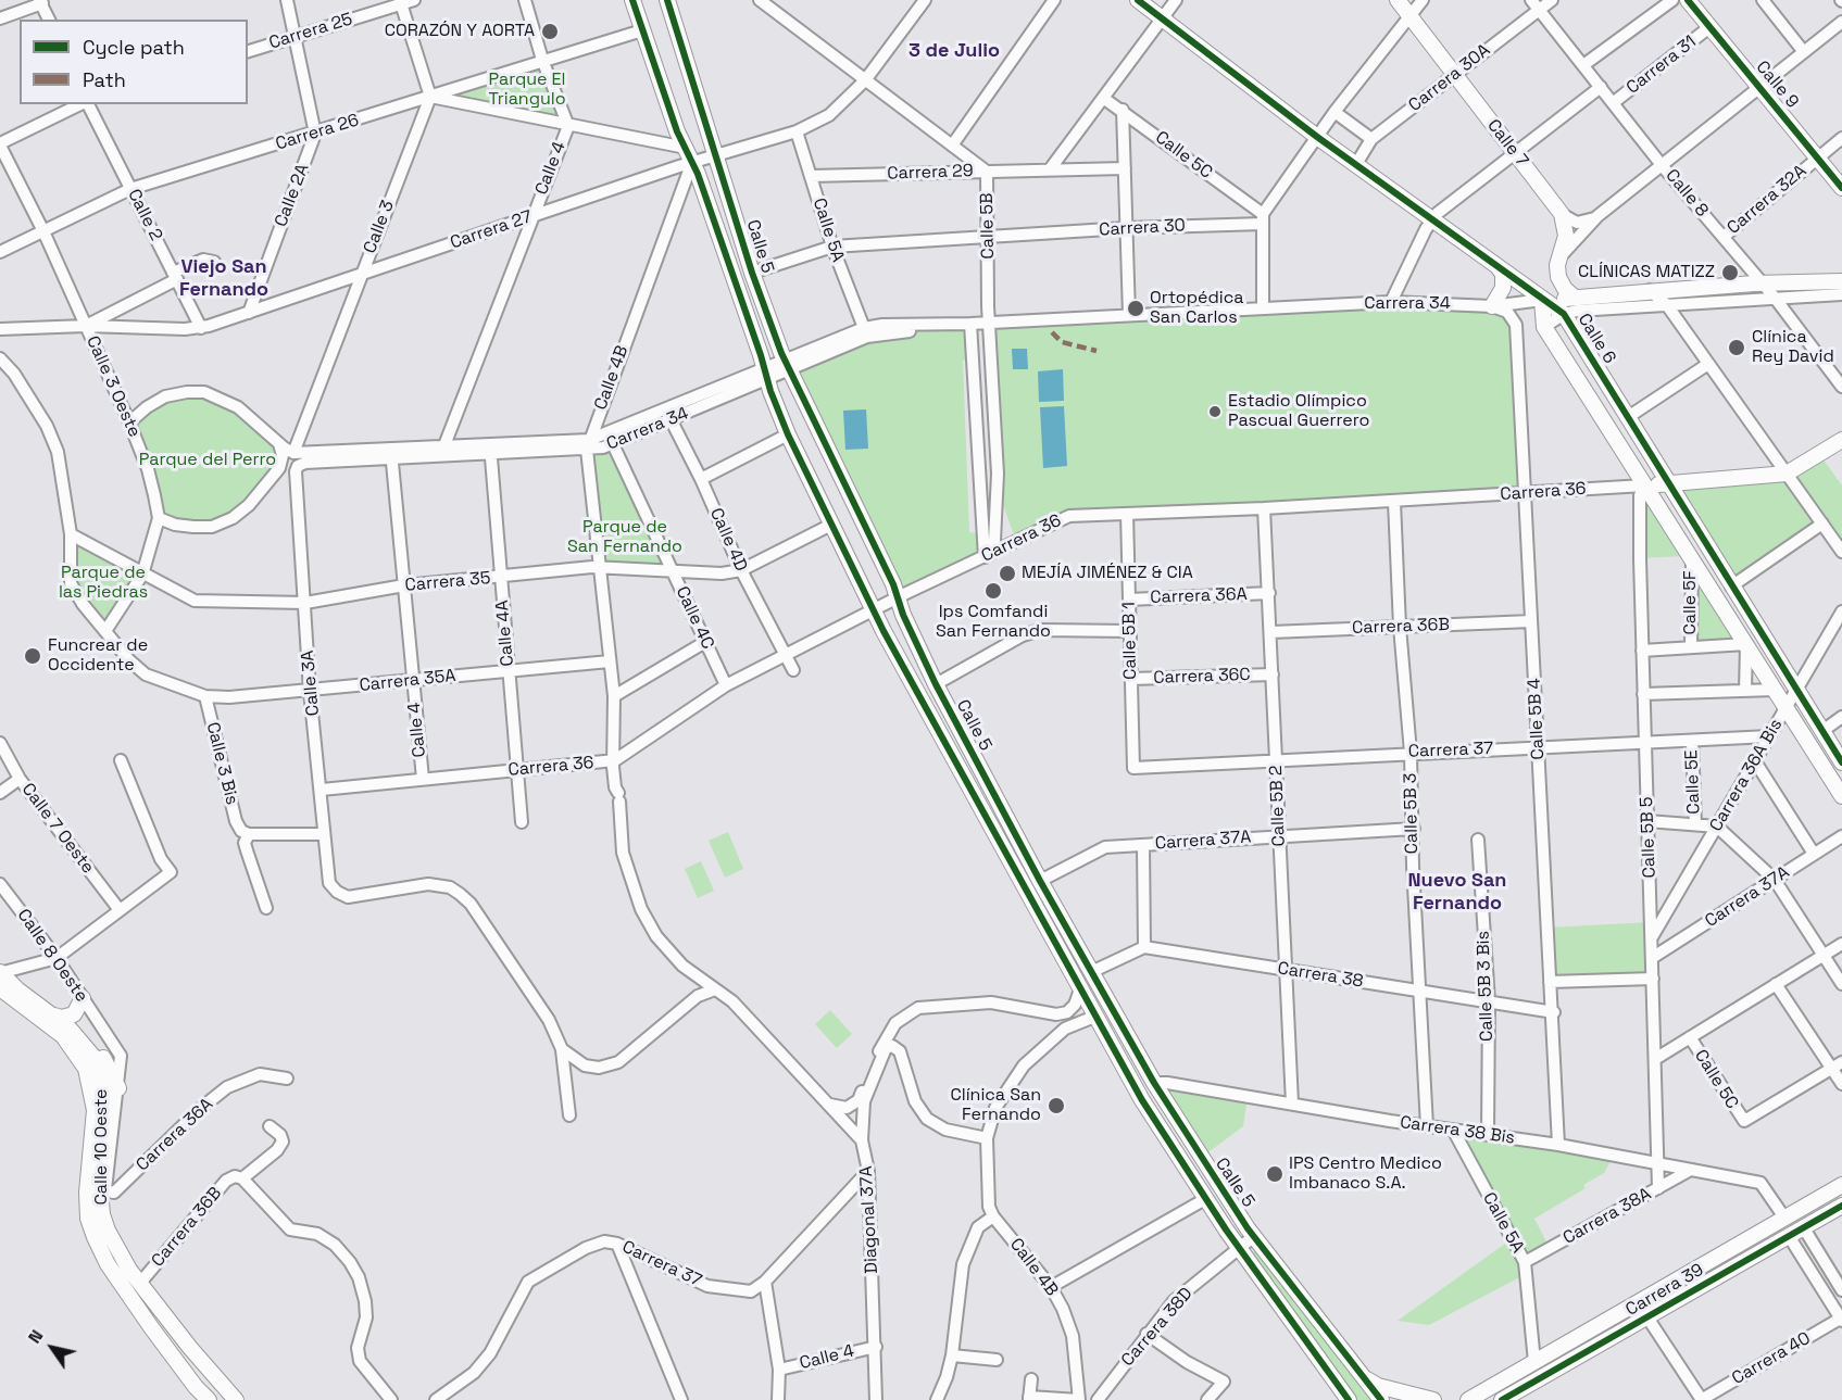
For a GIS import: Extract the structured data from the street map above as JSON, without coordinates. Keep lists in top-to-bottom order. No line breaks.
{"streets":{"main road":["Calle 9","Calle 7","Calle 5","Carrera 34","Calle 6","Carrera 36","Calle 10 Oeste","Carrera 39"],"street":["Carrera 25","Carrera 31","Carrera 30A","Carrera 26","Calle 5C","Calle 4","Carrera 29","Calle 8","Calle 2A","Carrera 32A","Calle 2","Calle 5B","Calle 3","Carrera 30","Carrera 27","Calle 5A","Calle 4B","Calle 3 Oeste","Calle 4D","Carrera 35","Carrera 36A","Calle 5F","Calle 4C","Carrera 36B","Calle 4A","Calle 5B 1","Carrera 36C","Carrera 35A","Calle 3A","Calle 5B 4","Carrera 37","Calle 3 Bis","Carrera 36A Bis","Calle 5E","Calle 5B 2","Calle 5B 3","Calle 7 Oeste","Calle 5B 5","Carrera 37A","Calle 8 Oeste","Carrera 38","Calle 5B 3 Bis","Carrera 38 Bis","Carrera 38A","Diagonal 37A","Carrera 38D","Carrera 40"]},"crossings":[["Carrera 31","Calle 9"],["Carrera 31","Calle 7"],["Carrera 31","Calle 8"],["Carrera 31","Carrera 34"],["Carrera 31","Calle 6"],["Carrera 30A","Calle 7"],["Carrera 30A","Calle 8"],["Carrera 30A","Calle 6"],["Calle 9","Carrera 32A"],["Carrera 26","Calle 4"],["Carrera 26","Calle 2A"],["Carrera 26","Calle 2"],["Carrera 26","Calle 3"],["Carrera 26","Calle 5"],["Carrera 26","Calle 3 Oeste"],["Calle 5C","Carrera 30"],["Calle 4","Carrera 27"],["Calle 4","Carrera 34"],["Calle 4","Carrera 36"],["Calle 4","Carrera 35"],["Calle 4","Carrera 35A"],["Calle 4","Diagonal 37A"],["Carrera 29","Calle 5B"],["Carrera 29","Calle 5A"],["Calle 8","Carrera 32A"],["Calle 8","Carrera 34"],["Calle 2A","Carrera 27"],["Calle 2","Carrera 27"],["Calle 5B","Carrera 30"],["Calle 5B","Carrera 27"],["Calle 5B","Carrera 34"],["Calle 5B","Carrera 36"],["Calle 3","Carrera 27"],["Calle 3","Carrera 34"],["Carrera 30","Calle 5A"],["Carrera 30","Calle 5"],["Carrera 27","Calle 5A"],["Carrera 27","Calle 5"],["Carrera 27","Calle 4B"],["Carrera 27","Calle 3 Oeste"],["Calle 5A","Carrera 34"],["Calle 5A","Carrera 38 Bis"],["Calle 5A","Carrera 38A"],["Calle 5A","Carrera 39"],["Calle 5","Carrera 34"],["Calle 5","Calle 4B"],["Calle 5","Carrera 36"],["Calle 5","Carrera 35"],["Calle 5","Carrera 37A"],["Calle 5","Carrera 38 Bis"],["Calle 5","Carrera 38D"],["Carrera 34","Calle 6"],["Carrera 34","Calle 4B"],["Carrera 34","Calle 4D"],["Carrera 34","Calle 4C"],["Carrera 34","Calle 4A"],["Carrera 34","Calle 3A"],["Carrera 34","Calle 5B 4"],["Calle 6","Carrera 36"],["Calle 6","Carrera 36A Bis"],["Calle 4B","Carrera 36"],["Calle 4B","Carrera 35"],["Calle 4B","Carrera 35A"],["Calle 4B","Diagonal 37A"],["Calle 3 Oeste","Carrera 35"],["Calle 3 Oeste","Carrera 35A"],["Carrera 36","Calle 4D"],["Carrera 36","Calle 4C"],["Carrera 36","Calle 4A"],["Carrera 36","Calle 5B 1"],["Carrera 36","Calle 3A"],["Carrera 36","Calle 5B 4"],["Carrera 36","Calle 5B 2"],["Carrera 36","Calle 5B 3"],["Carrera 36","Calle 5B 5"],["Calle 4D","Carrera 35"],["Carrera 35","Calle 4C"],["Carrera 35","Calle 4A"],["Carrera 35","Carrera 35A"],["Carrera 35","Calle 3A"],["Carrera 36A","Calle 5B 1"],["Carrera 36A","Calle 5B 2"],["Carrera 36A","Calle 8 Oeste"],["Carrera 36B","Calle 5B 4"],["Carrera 36B","Calle 5B 2"],["Carrera 36B","Calle 5B 3"],["Carrera 36B","Calle 10 Oeste"],["Calle 4A","Carrera 35A"],["Calle 5B 1","Carrera 36C"],["Calle 5B 1","Carrera 37"],["Carrera 36C","Calle 5B 2"],["Carrera 35A","Calle 3A"],["Carrera 35A","Calle 3 Bis"],["Calle 5B 4","Carrera 37"],["Calle 5B 4","Carrera 38"],["Calle 5B 4","Carrera 38 Bis"],["Carrera 37","Carrera 36A Bis"],["Carrera 37","Calle 5E"],["Carrera 37","Calle 5B 2"],["Carrera 37","Calle 5B 3"],["Carrera 37","Calle 5B 5"],["Carrera 36A Bis","Calle 5E"],["Carrera 36A Bis","Calle 5B 5"],["Calle 5E","Carrera 37A"],["Calle 5B 2","Carrera 37A"],["Calle 5B 2","Carrera 38"],["Calle 5B 2","Carrera 38 Bis"],["Calle 5B 3","Carrera 37A"],["Calle 5B 3","Carrera 38"],["Calle 5B 3","Carrera 38 Bis"],["Calle 5B 5","Carrera 37A"],["Calle 5B 5","Carrera 38 Bis"],["Calle 5B 5","Carrera 38A"],["Carrera 38","Calle 5B 3 Bis"],["Calle 5B 3 Bis","Carrera 38 Bis"],["Carrera 38 Bis","Carrera 38A"],["Carrera 38 Bis","Carrera 39"]],"districts":["3 de Julio","Viejo San Fernando","Nuevo San Fernando"],"parks":["Parque El Triangulo","Parque del Perro","Parque de San Fernando","Parque de las Piedras"],"places":["CORAZÓN Y AORTA","CLÍNICAS MATIZZ","Ortopédica San Carlos","Clínica Rey David","Estadio Olímpico Pascual Guerrero","MEJÍA JIMÉNEZ & CIA","Ips Comfandi San Fernando","Funcrear de Occidente","Clínica San Fernando","IPS Centro Medico Imbanaco S.A."],"legend":["Cycle path","Path"],"north":"top left"}
